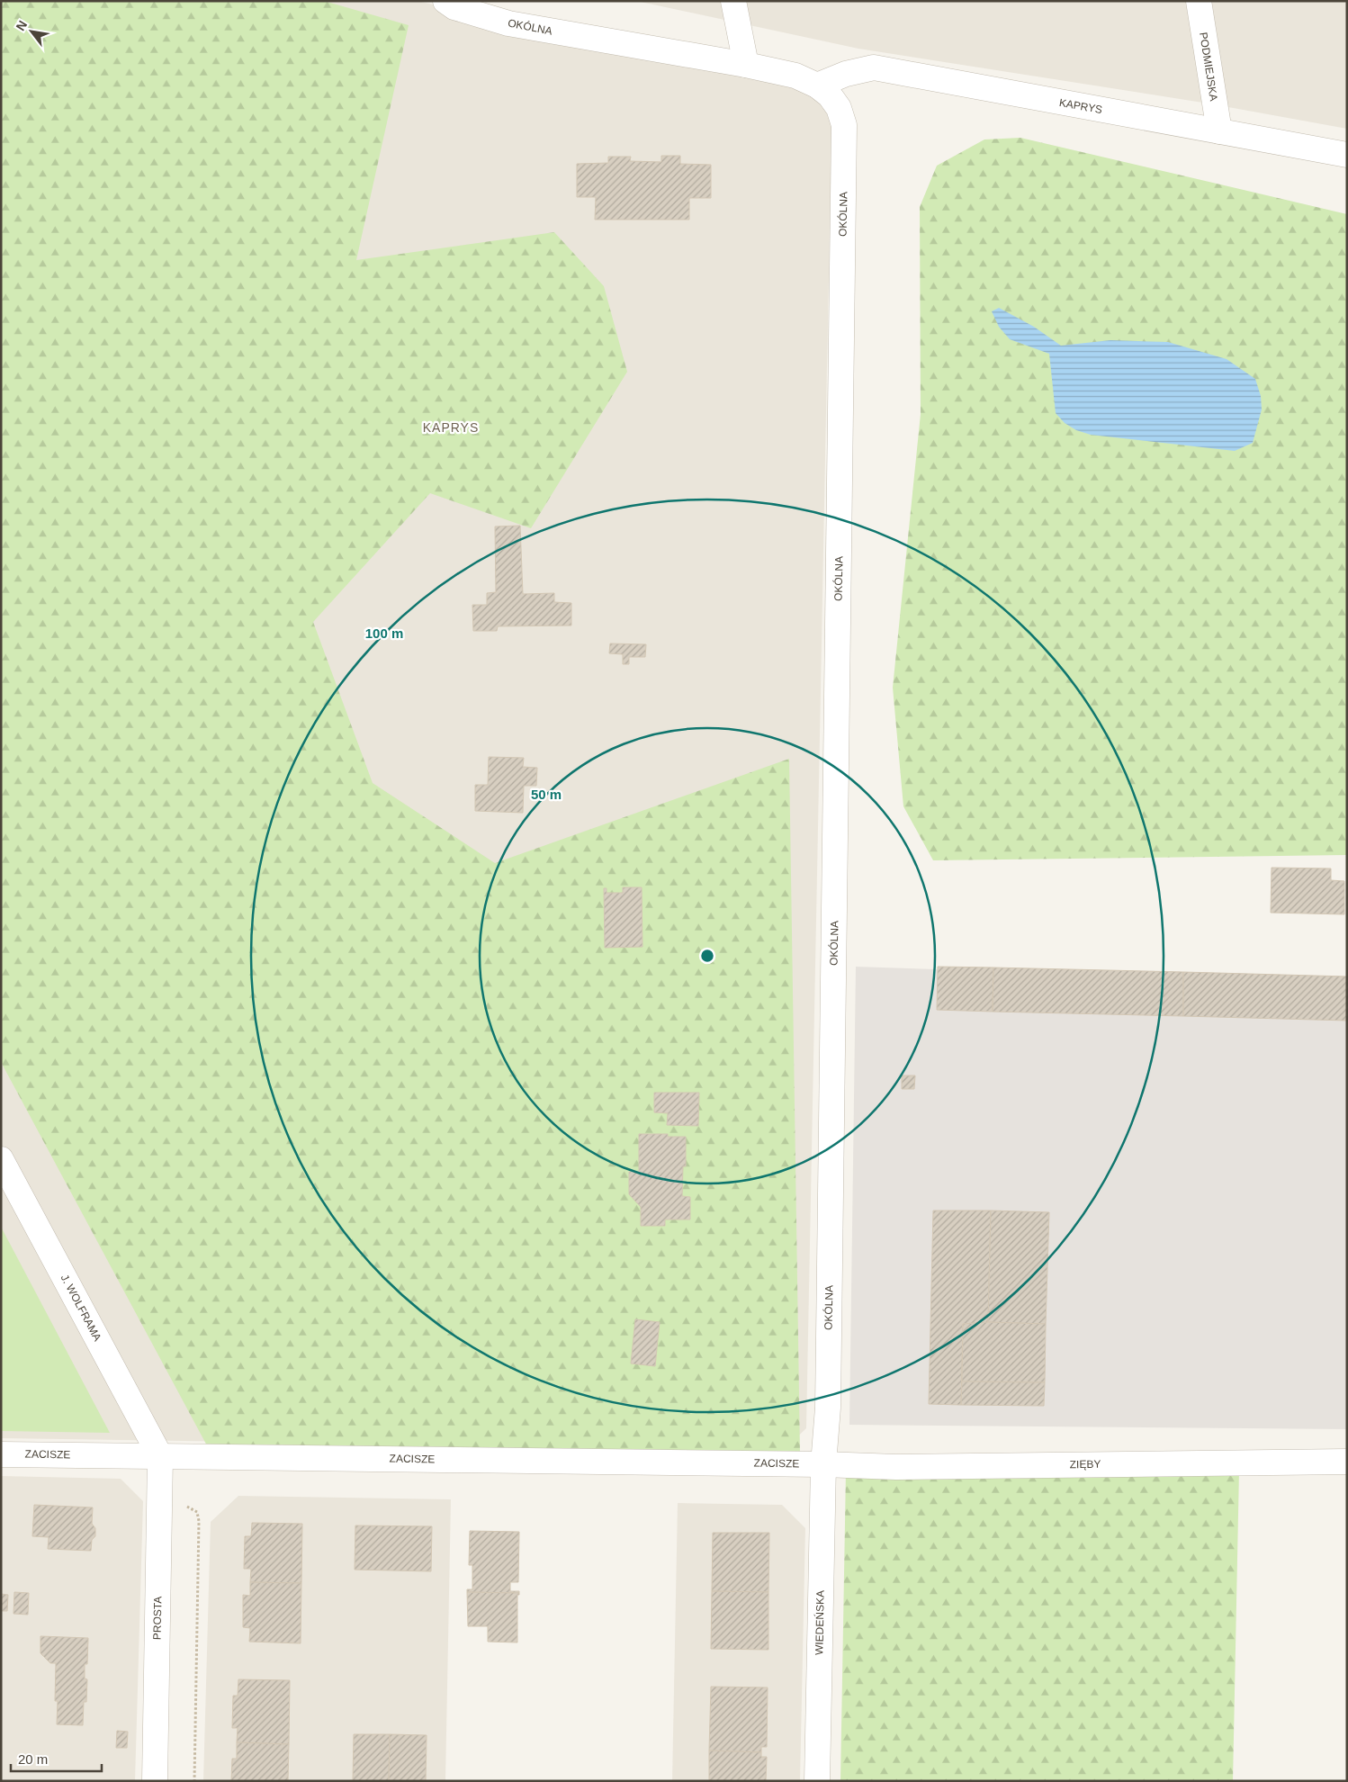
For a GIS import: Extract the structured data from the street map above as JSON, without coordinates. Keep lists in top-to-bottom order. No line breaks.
{"streets":{"street":["OKÓLNA","PODMIEJSKA","KAPRYS","J. WOLFRAMA","ZACISZE","ZIĘBY","PROSTA","WIEDEŃSKA"]},"crossings":[["OKÓLNA","KAPRYS"],["OKÓLNA","ZACISZE"],["OKÓLNA","ZIĘBY"],["OKÓLNA","WIEDEŃSKA"],["PODMIEJSKA","KAPRYS"],["J. WOLFRAMA","ZACISZE"],["J. WOLFRAMA","PROSTA"],["ZACISZE","ZIĘBY"],["ZACISZE","PROSTA"],["ZACISZE","WIEDEŃSKA"],["ZIĘBY","WIEDEŃSKA"]],"districts":["KAPRYS"],"scale_bar":"20 m","north":"top left","rings":["100 m","50 m"]}
